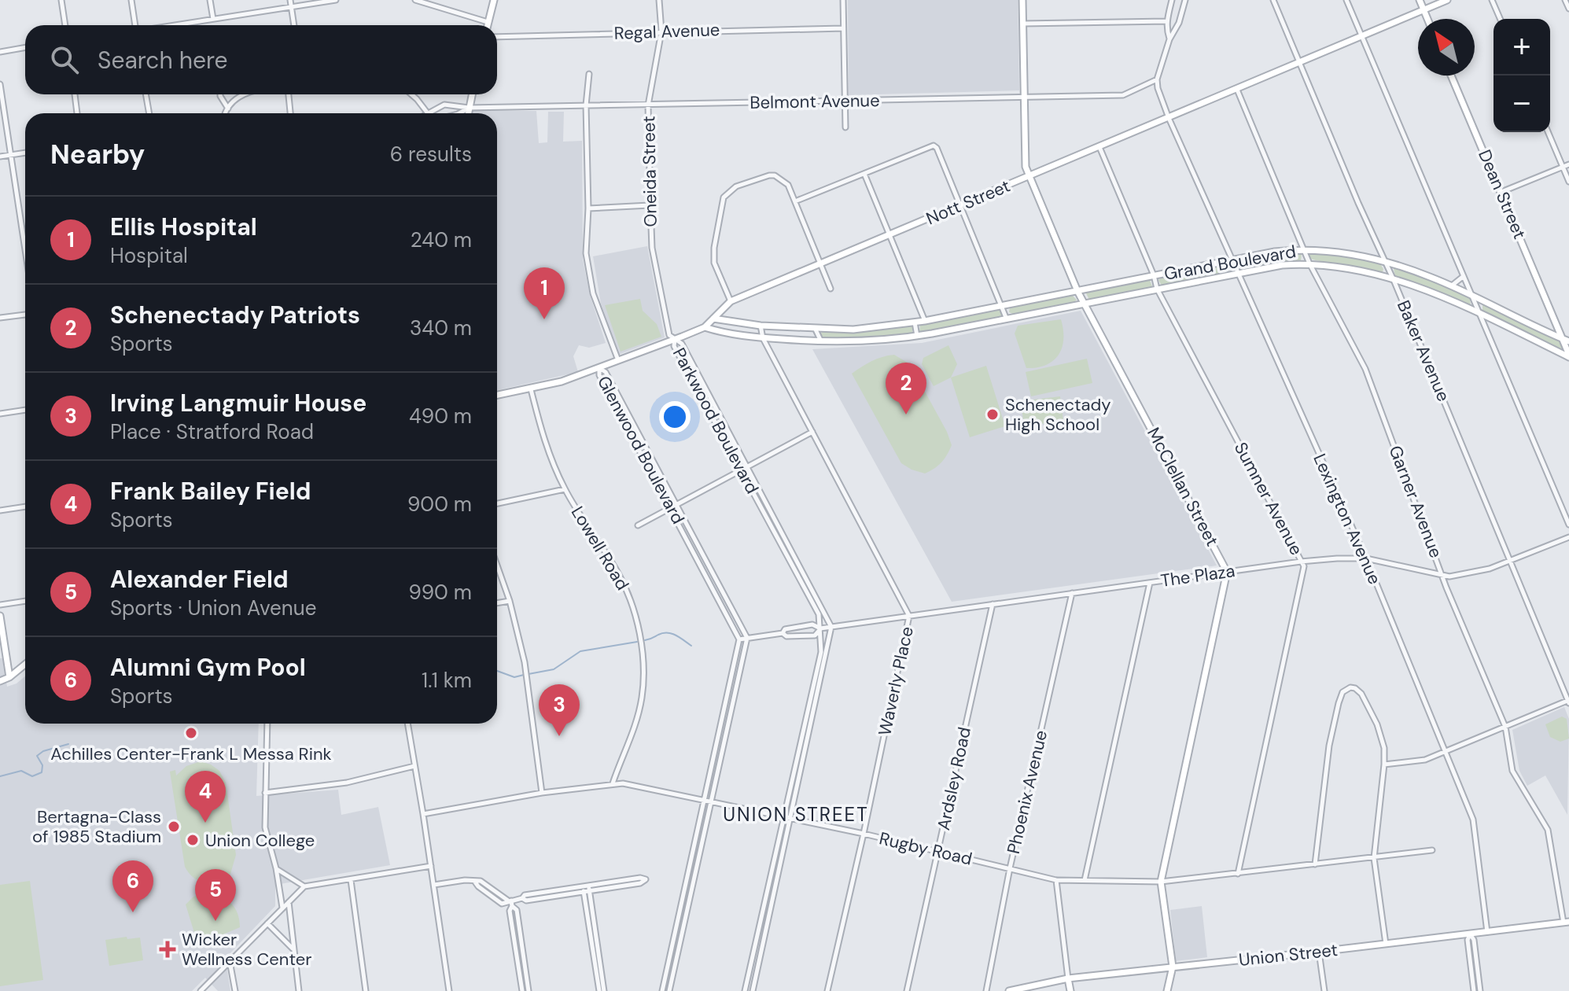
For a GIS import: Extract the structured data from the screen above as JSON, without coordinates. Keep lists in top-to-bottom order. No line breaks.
{"streets":{"street":["Regal Avenue","Belmont Avenue","Oneida Street","Dean Street","Nott Street","Grand Boulevard","Baker Avenue","Parkwood Boulevard","Glenwood Boulevard","McClellan Street","Sumner Avenue","Garner Avenue","Lexington Avenue","Lowell Road","The Plaza","Waverly Place","Ardsley Road","Phoenix Avenue","Rugby Road","Union Street"]},"crossings":[["Regal Avenue","Oneida Street"],["Belmont Avenue","Oneida Street"],["Belmont Avenue","McClellan Street"],["Belmont Avenue","Lexington Avenue"],["Oneida Street","Nott Street"],["Oneida Street","Parkwood Boulevard"],["Dean Street","Grand Boulevard"],["Nott Street","Grand Boulevard"],["Nott Street","Baker Avenue"],["Nott Street","Parkwood Boulevard"],["Nott Street","Glenwood Boulevard"],["Nott Street","McClellan Street"],["Nott Street","Sumner Avenue"],["Nott Street","Garner Avenue"],["Nott Street","Lexington Avenue"],["Nott Street","Lowell Road"],["Grand Boulevard","Baker Avenue"],["Grand Boulevard","McClellan Street"],["Grand Boulevard","Sumner Avenue"],["Grand Boulevard","Garner Avenue"],["Grand Boulevard","Lexington Avenue"],["Grand Boulevard","Waverly Place"],["Baker Avenue","The Plaza"],["Parkwood Boulevard","The Plaza"],["Parkwood Boulevard","Rugby Road"],["Glenwood Boulevard","The Plaza"],["McClellan Street","The Plaza"],["Sumner Avenue","The Plaza"],["Sumner Avenue","Rugby Road"],["Garner Avenue","The Plaza"],["Garner Avenue","Union Street"],["Lexington Avenue","The Plaza"],["Lexington Avenue","Union Street"],["Lowell Road","Rugby Road"],["The Plaza","Waverly Place"],["The Plaza","Ardsley Road"],["The Plaza","Phoenix Avenue"],["Waverly Place","Rugby Road"],["Ardsley Road","Rugby Road"],["Phoenix Avenue","Rugby Road"]],"districts":["UNION STREET"],"places":{"other":["Schenectady High School","Achilles Center-Frank L Messa Rink","Bertagna-Class of 1985 Stadium","Union College"],"health":["Wicker Wellness Center"]},"north":"top left","page":{"map_buttons":["+","−"],"search":"Search here","heading":["Nearby","6 results"],"list":[{"mark":"1","name":"Ellis Hospital","note":"Hospital","value":"240 m"},{"mark":"2","name":"Schenectady Patriots","note":"Sports","value":"340 m"},{"mark":"3","name":"Irving Langmuir House","note":"Place · Stratford Road","value":"490 m"},{"mark":"4","name":"Frank Bailey Field","note":"Sports","value":"900 m"},{"mark":"5","name":"Alexander Field","note":"Sports · Union Avenue","value":"990 m"},{"mark":"6","name":"Alumni Gym Pool","note":"Sports","value":"1.1 km"}],"pins":["1","2","3","4","6","5"]}}
